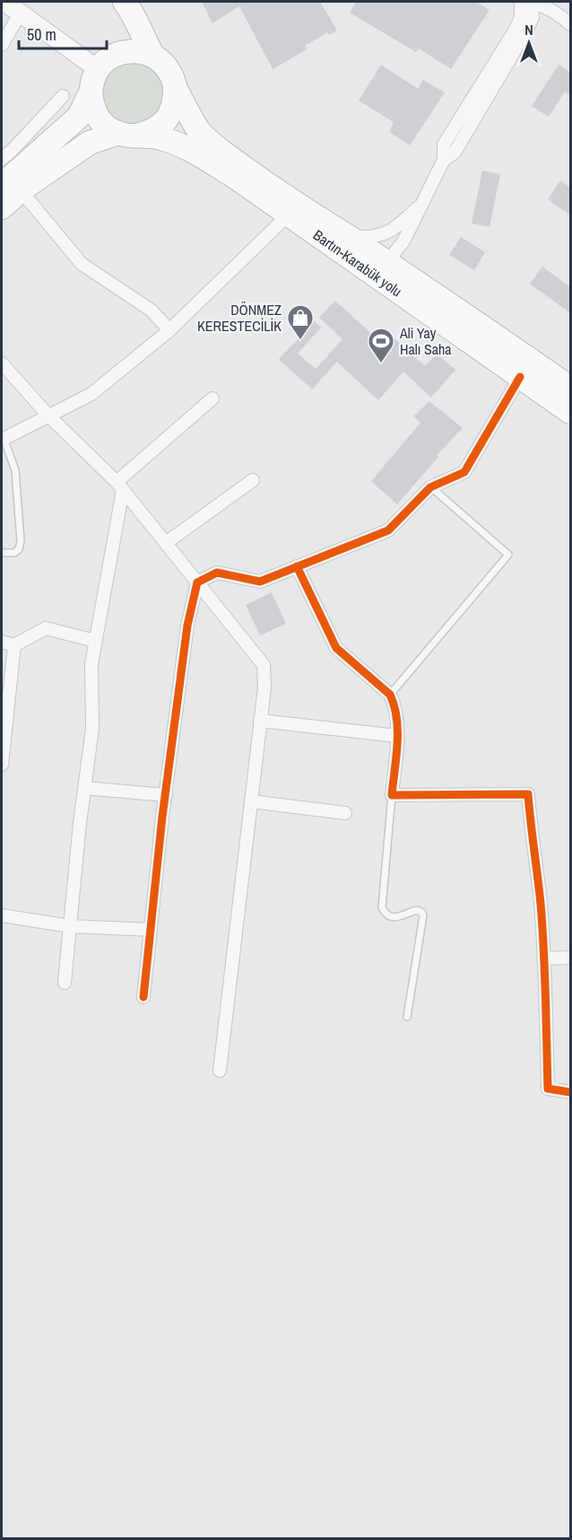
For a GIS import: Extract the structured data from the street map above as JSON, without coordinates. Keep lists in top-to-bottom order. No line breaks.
{"streets":{"highway":["Bartın-Karabük yolu"]},"places":{"shop":["DÖNMEZ KERESTECİLİK"],"sports":["Ali Yay Halı Saha"]},"scale_bar":"50 m","north":"top"}
